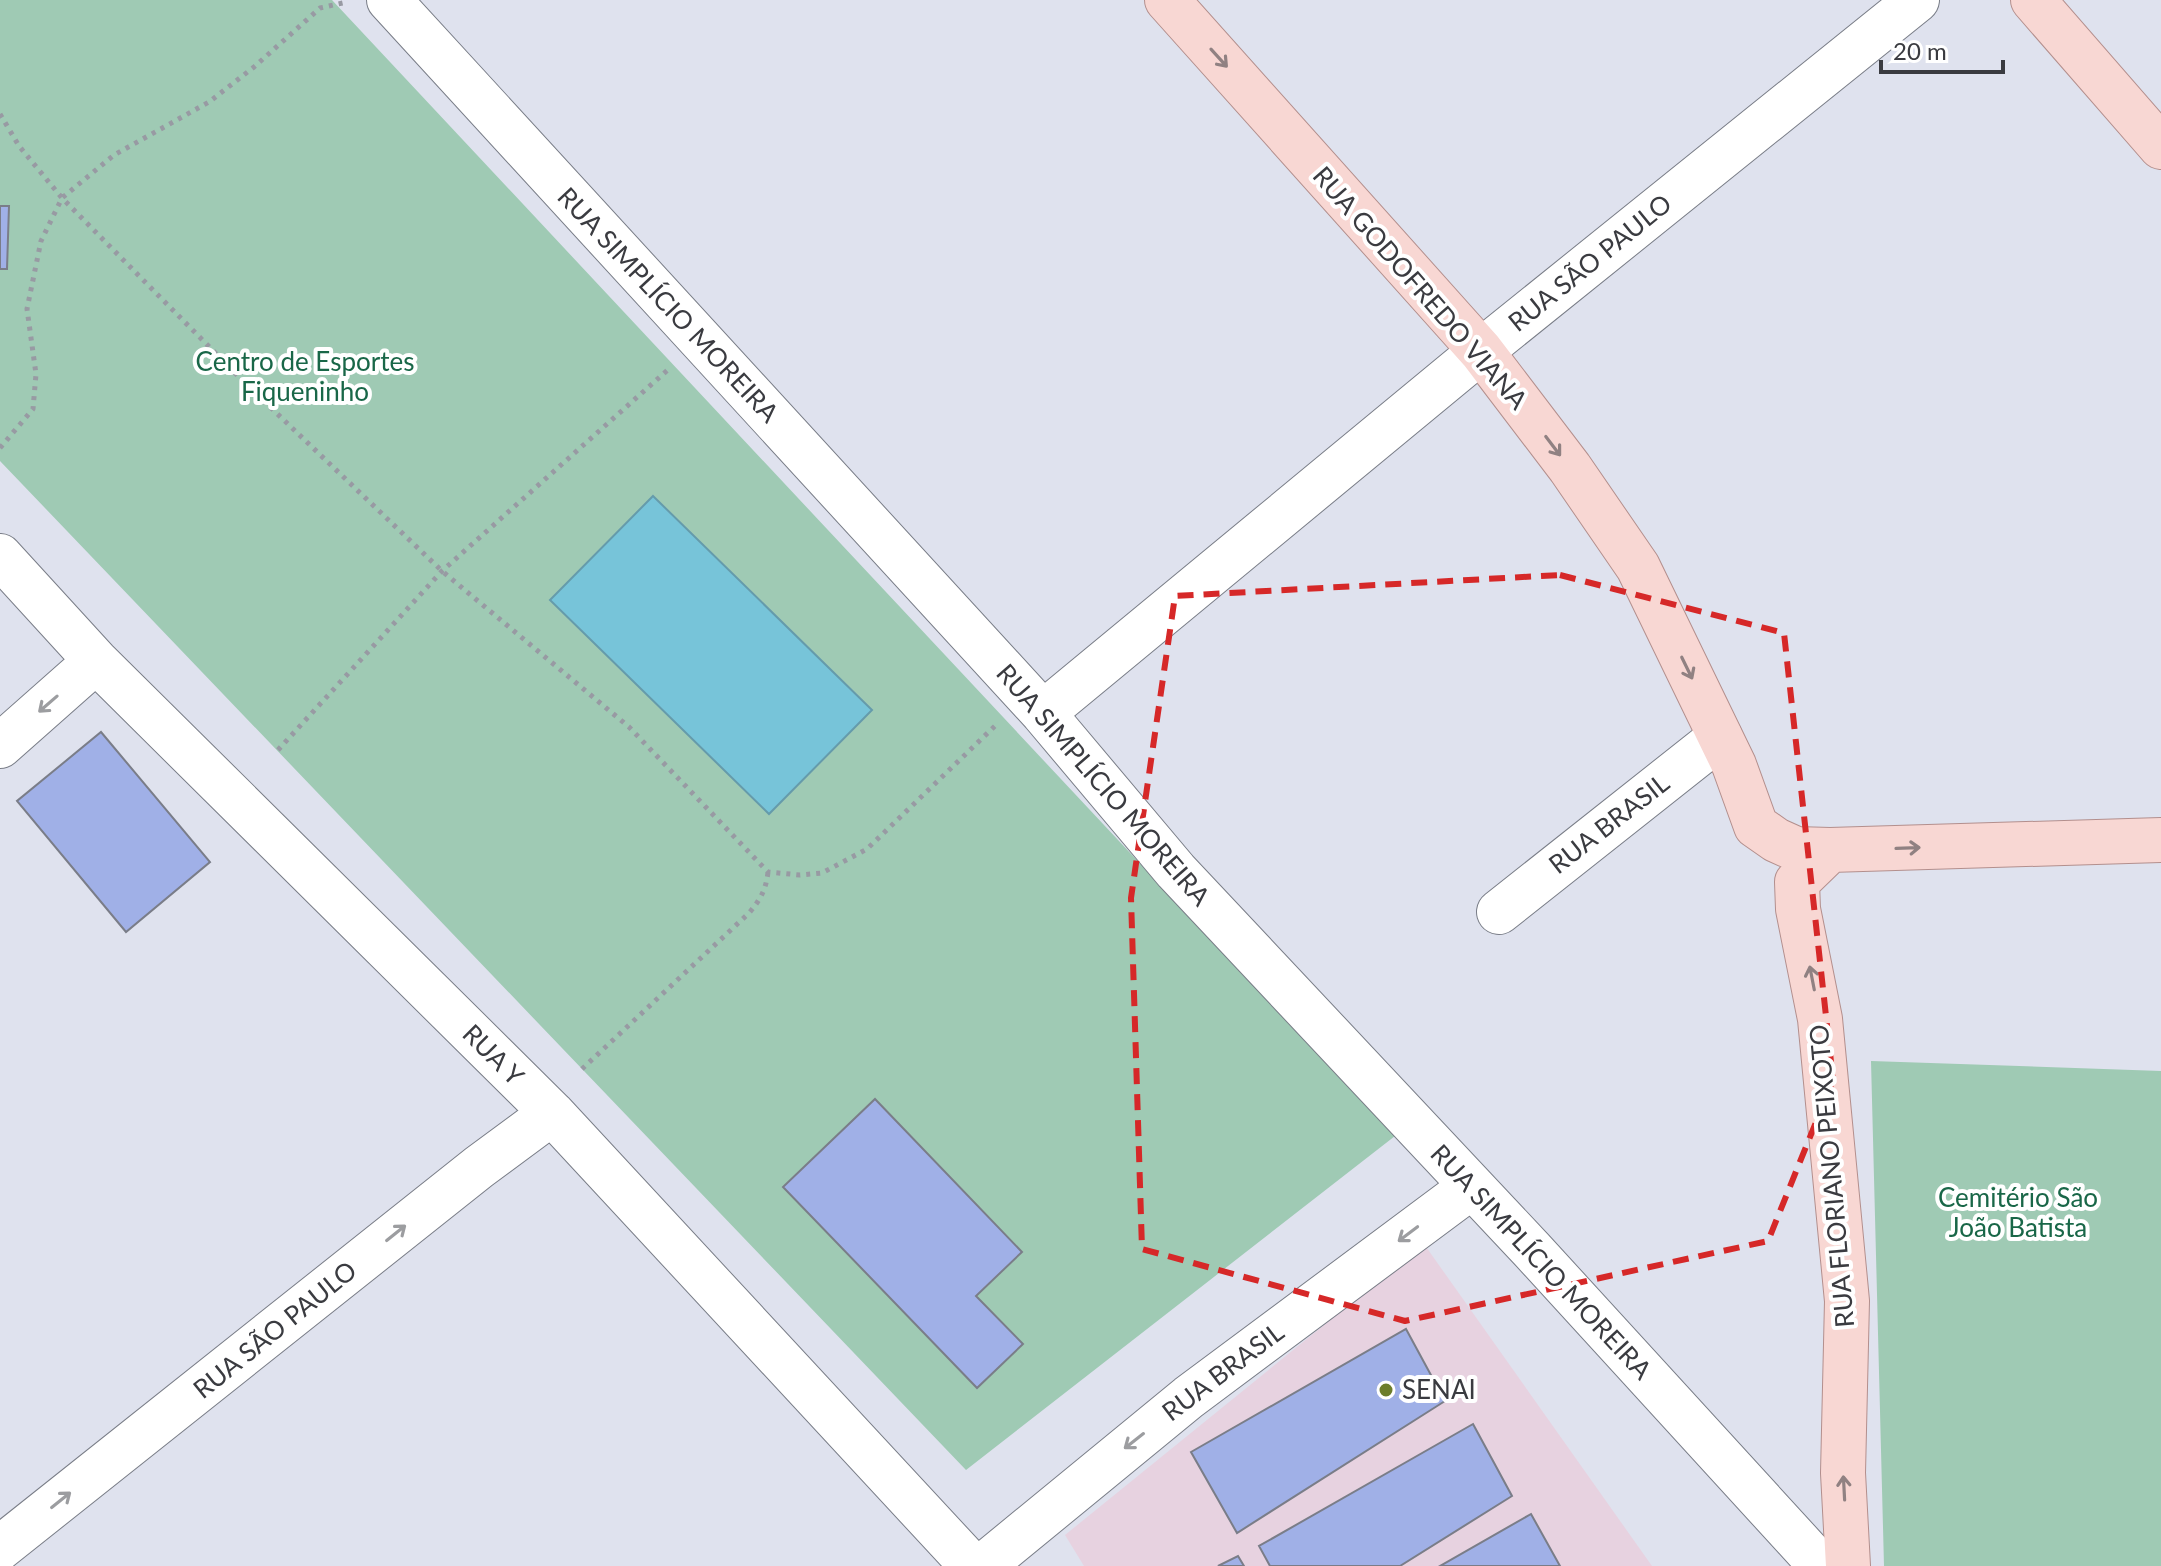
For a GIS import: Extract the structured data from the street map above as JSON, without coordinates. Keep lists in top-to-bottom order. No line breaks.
{"streets":{"main road":["RUA GODOFREDO VIANA","RUA FLORIANO PEIXOTO"],"street":["RUA SÃO PAULO","RUA SIMPLÍCIO MOREIRA","RUA BRASIL","RUA Y"]},"crossings":[["RUA SÃO PAULO","RUA GODOFREDO VIANA"],["RUA SÃO PAULO","RUA SIMPLÍCIO MOREIRA"],["RUA SÃO PAULO","RUA Y"],["RUA GODOFREDO VIANA","RUA BRASIL"],["RUA GODOFREDO VIANA","RUA FLORIANO PEIXOTO"],["RUA SIMPLÍCIO MOREIRA","RUA BRASIL"]],"one_way":["RUA SÃO PAULO","RUA GODOFREDO VIANA","RUA BRASIL","RUA FLORIANO PEIXOTO"],"parks":["Centro de Esportes Fiqueninho","Cemitério São João Batista"],"places":["SENAI"],"scale_bar":"20 m"}
